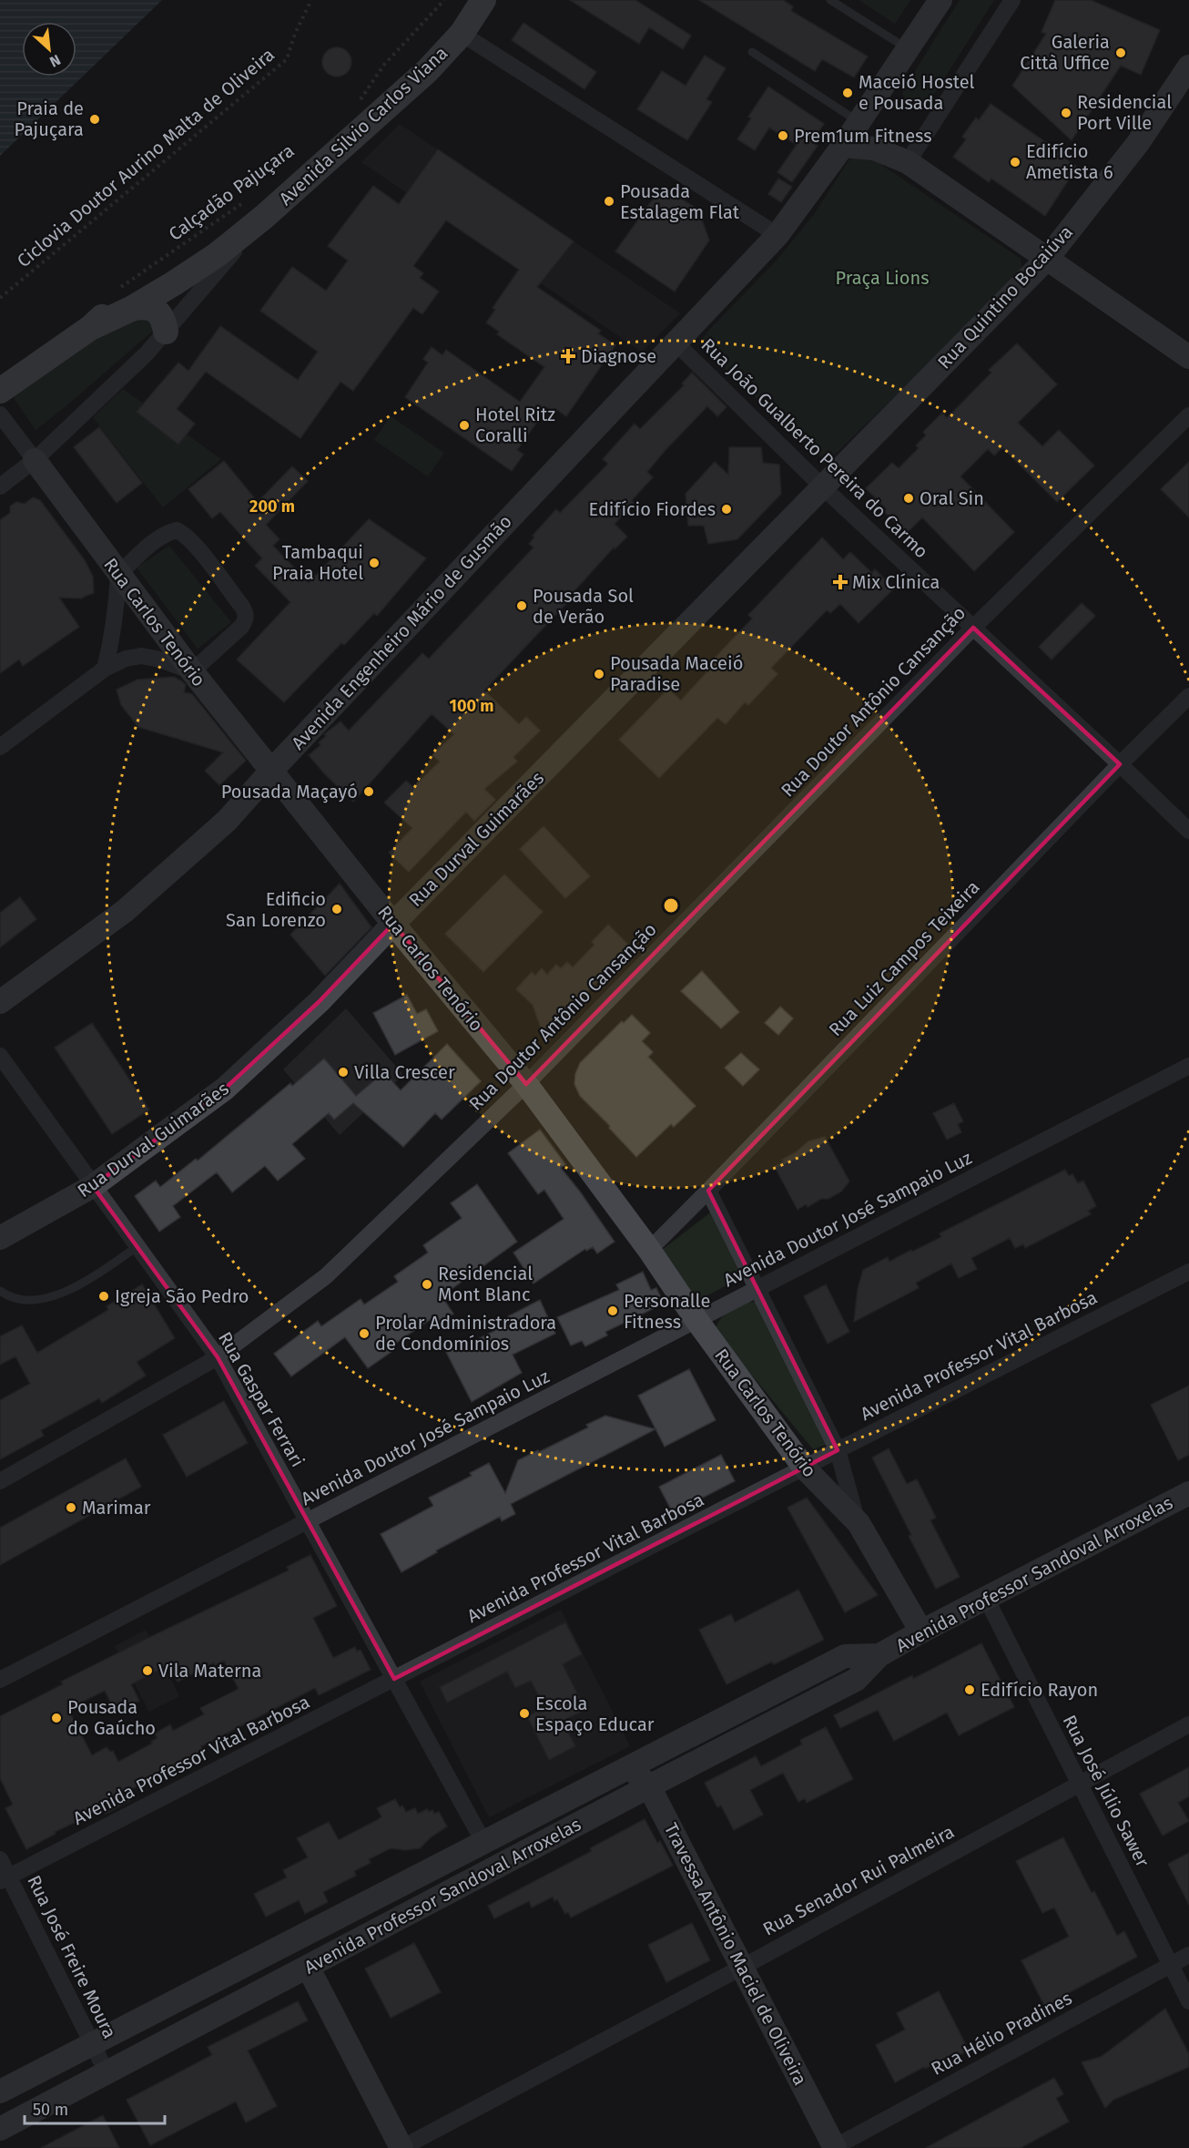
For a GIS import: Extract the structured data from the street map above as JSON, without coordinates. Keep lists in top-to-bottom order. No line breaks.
{"streets":{"main road":["Avenida Silvio Carlos Viana"],"street":["Rua Quintino Bocaiúva","Rua João Gualberto Pereira do Carmo","Rua Carlos Tenório","Avenida Engenheiro Mário de Gusmão","Rua Doutor Antônio Cansanção","Rua Durval Guimarães","Rua Luiz Campos Teixeira","Avenida Doutor José Sampaio Luz","Avenida Professor Vital Barbosa","Rua Gaspar Ferrari","Avenida Professor Sandoval Arroxelas","Rua José Júlio Sawer","Rua Senador Rui Palmeira","Travessa Antônio Maciel de Oliveira","Rua José Freire Moura","Rua Hélio Pradines"],"path":["Ciclovia Doutor Aurino Malta de Oliveira","Calçadão Pajuçara"]},"crossings":[["Avenida Silvio Carlos Viana","Calçadão Pajuçara"],["Avenida Silvio Carlos Viana","Rua Carlos Tenório"],["Rua Quintino Bocaiúva","Rua João Gualberto Pereira do Carmo"],["Rua Quintino Bocaiúva","Rua Durval Guimarães"],["Rua João Gualberto Pereira do Carmo","Avenida Engenheiro Mário de Gusmão"],["Rua João Gualberto Pereira do Carmo","Rua Doutor Antônio Cansanção"],["Rua João Gualberto Pereira do Carmo","Rua Durval Guimarães"],["Rua João Gualberto Pereira do Carmo","Rua Luiz Campos Teixeira"],["Rua Carlos Tenório","Avenida Engenheiro Mário de Gusmão"],["Rua Carlos Tenório","Rua Doutor Antônio Cansanção"],["Rua Carlos Tenório","Rua Durval Guimarães"],["Rua Carlos Tenório","Rua Luiz Campos Teixeira"],["Rua Carlos Tenório","Avenida Doutor José Sampaio Luz"],["Rua Carlos Tenório","Avenida Professor Vital Barbosa"],["Rua Carlos Tenório","Avenida Professor Sandoval Arroxelas"],["Rua Doutor Antônio Cansanção","Rua Gaspar Ferrari"],["Rua Durval Guimarães","Rua Gaspar Ferrari"],["Avenida Doutor José Sampaio Luz","Rua Gaspar Ferrari"],["Avenida Professor Vital Barbosa","Rua Gaspar Ferrari"],["Avenida Professor Vital Barbosa","Rua José Freire Moura"],["Rua Gaspar Ferrari","Avenida Professor Sandoval Arroxelas"],["Avenida Professor Sandoval Arroxelas","Rua José Júlio Sawer"],["Avenida Professor Sandoval Arroxelas","Travessa Antônio Maciel de Oliveira"],["Avenida Professor Sandoval Arroxelas","Rua José Freire Moura"],["Rua José Júlio Sawer","Rua Senador Rui Palmeira"],["Rua José Júlio Sawer","Rua Hélio Pradines"],["Rua Senador Rui Palmeira","Travessa Antônio Maciel de Oliveira"],["Travessa Antônio Maciel de Oliveira","Rua Hélio Pradines"]],"parks":["Praça Lions"],"places":{"other":["Galeria Città Uffice","Maceió Hostel e Pousada","Residencial Port Ville","Praia de Pajuçara","Prem1um Fitness","Edifício Ametista 6","Pousada Estalagem Flat","Hotel Ritz Coralli","Oral Sin","Edifício Fiordes","Tambaqui Praia Hotel","Pousada Sol de Verão","Pousada Maceió Paradise","Pousada Maçayó","Edificio San Lorenzo","Villa Crescer","Residencial Mont Blanc","Igreja São Pedro","Personalle Fitness","Prolar Administradora de Condomínios","Marimar","Vila Materna","Edifício Rayon","Escola Espaço Educar","Pousada do Gaúcho"],"health":["Diagnose","Mix Clínica"]},"scale_bar":"50 m","north":"bottom right","rings":["200 m","100 m"]}
